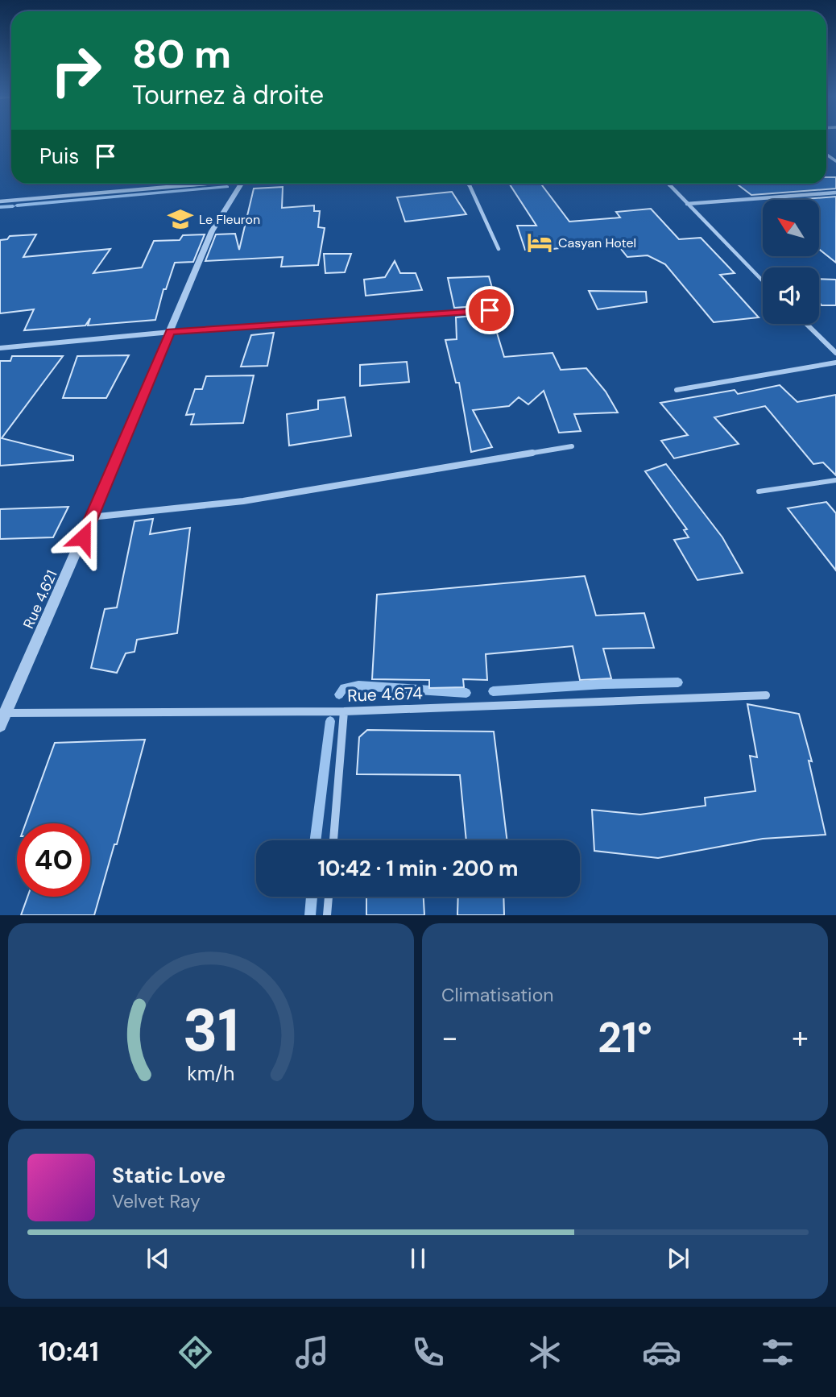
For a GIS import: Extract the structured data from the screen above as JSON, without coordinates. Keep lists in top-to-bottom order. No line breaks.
{"streets":{"street":["Rue 4.621","Rue 4.674"]},"crossings":[["Rue 4.621","Rue 4.674"]],"places":{"school or university":["Le Fleuron"],"hotel":["Casyan Hotel"]},"north":"top left","page":{"turn":["80 m","Tournez à droite"],"then":"Puis","limit":"40","trip":"10:42 · 1 min · 200 m","tile":"Climatisation","heat":["−","21°","+"],"song":["Static Love","Velvet Ray"],"tabs":"10:41","gauge":["31","km/h"]}}
